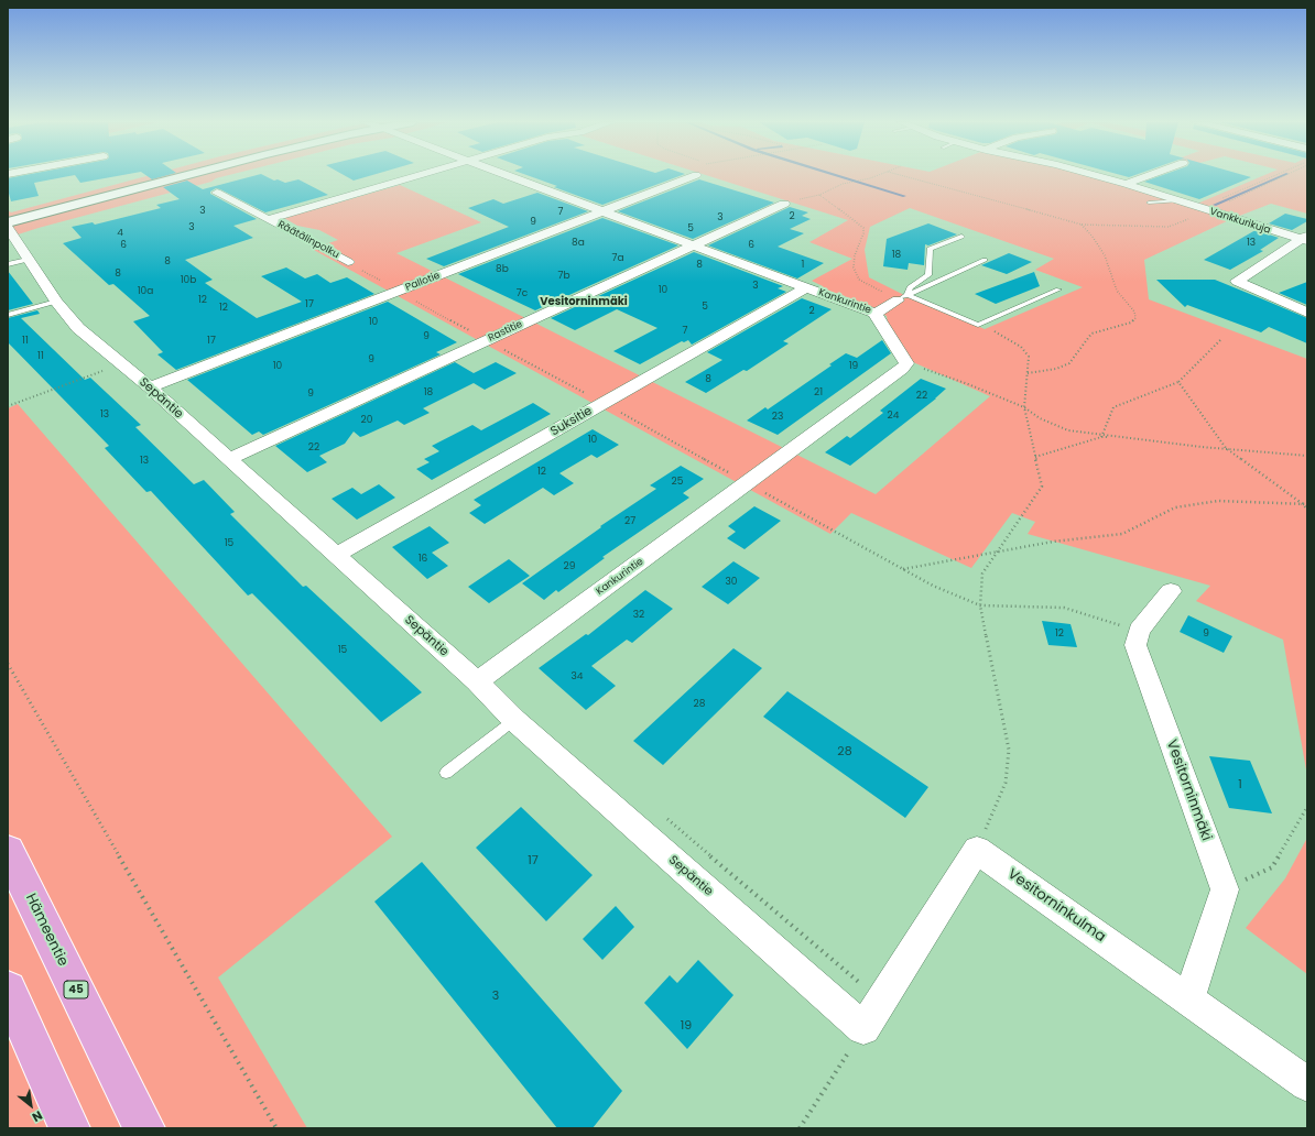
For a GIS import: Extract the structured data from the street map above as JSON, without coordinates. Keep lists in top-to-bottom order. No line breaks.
{"streets":{"main road":["Hämeentie","45"],"street":["Vankkurikuja","Räätälinpolku","Pallotie","Kankurintie","Rastitie","Sepäntie","Suksitie","Vesitorninmäki","Vesitorninkulma"]},"crossings":[["Pallotie","Kankurintie"],["Pallotie","Sepäntie"],["Kankurintie","Rastitie"],["Kankurintie","Sepäntie"],["Kankurintie","Suksitie"],["Rastitie","Sepäntie"],["Sepäntie","Suksitie"]],"districts":["Vesitorninmäki"],"house_numbers":["3","7","2","3","9","3","5","4","8a","13","6","6","18","7a","8","8","1","8b","8","7b","10b","3","10","10a","7c","12","17","5","12","2","10","7","9","11","17","11","9","10","19","8","18","21","9","22","13","24","23","20","10","22","13","12","25","27","15","16","29","30","32","12","9","15","34","28","28","1","17","3","19"],"north":"bottom right"}
